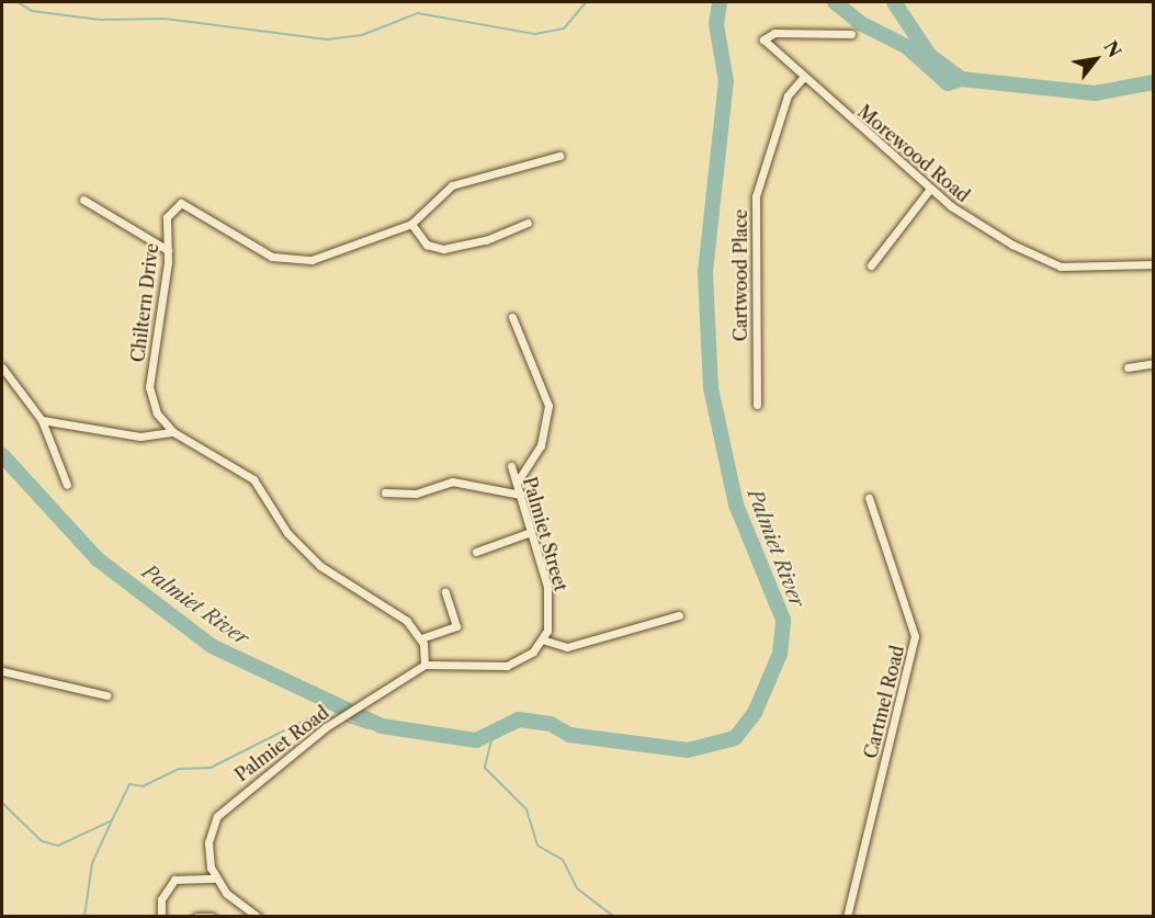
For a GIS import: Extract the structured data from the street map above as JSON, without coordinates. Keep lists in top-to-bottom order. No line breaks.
{"streets":{"street":["Morewood Road","Cartwood Place","Chiltern Drive","Palmiet Street","Cartmel Road","Palmiet Road"]},"crossings":[["Morewood Road","Cartwood Place"]],"water":["Palmiet River"],"north":"top right"}
